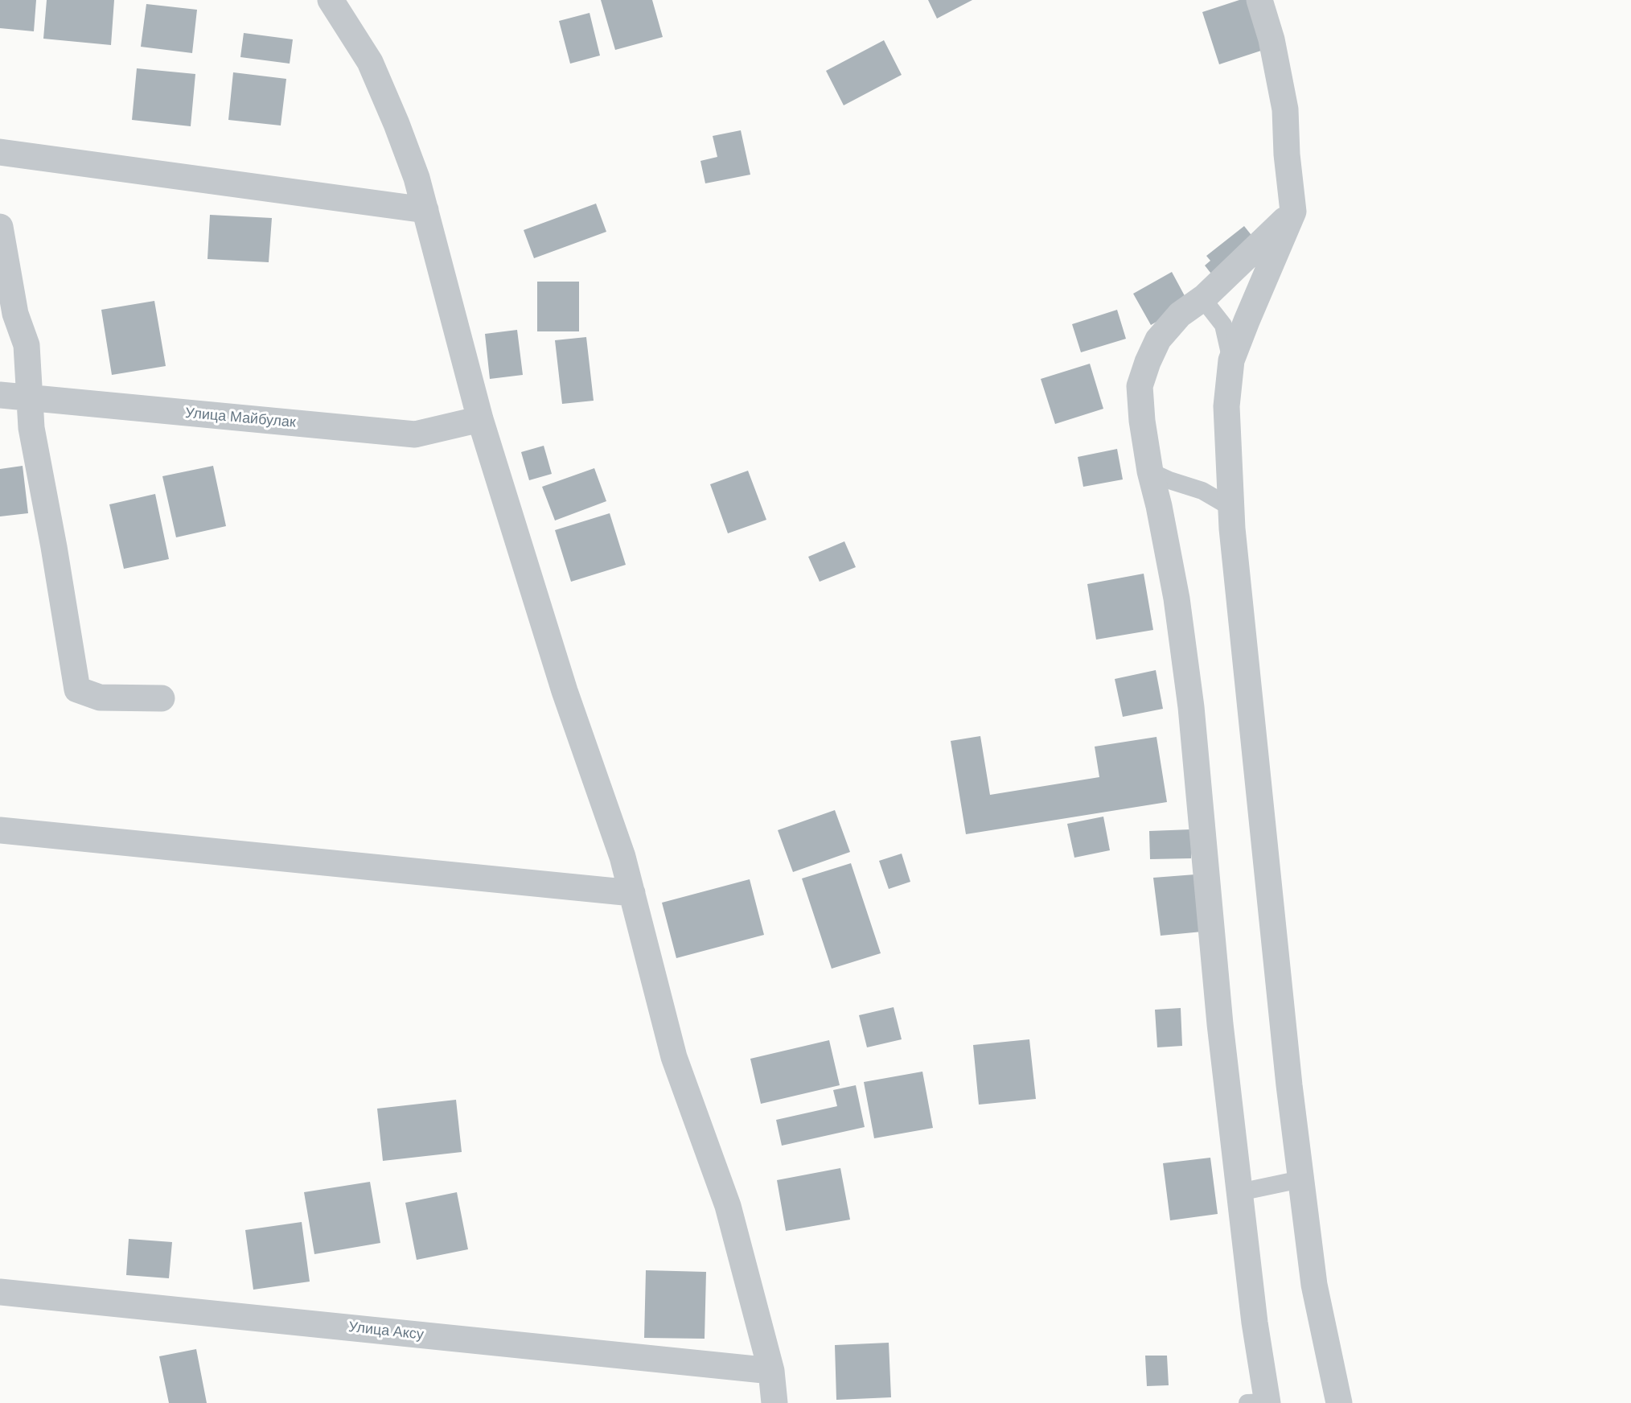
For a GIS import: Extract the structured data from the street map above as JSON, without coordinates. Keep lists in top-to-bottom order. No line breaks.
{"streets":{"street":["Улица Майбулак","Улица Аксу"]}}
